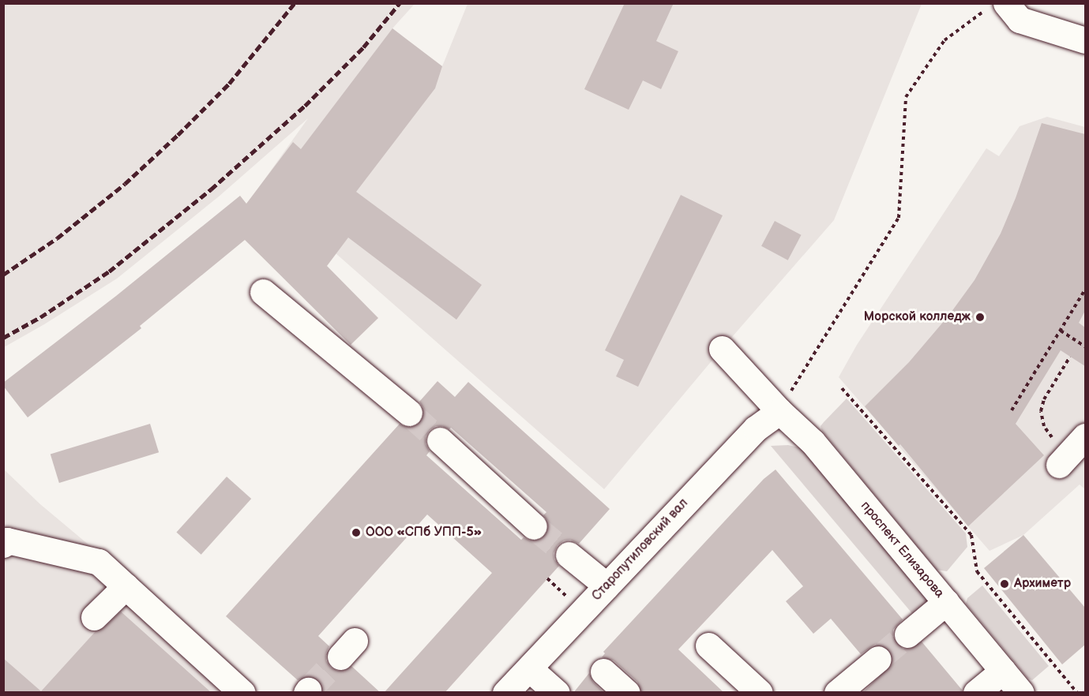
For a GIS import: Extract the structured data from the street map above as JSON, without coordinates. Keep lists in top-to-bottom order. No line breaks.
{"streets":{"street":["Старопутиловский вал","проспект Елизарова"]},"crossings":[["Старопутиловский вал","проспект Елизарова"]],"places":["Морской колледж","ООО «СПб УПП-5»","Архиметр"]}
